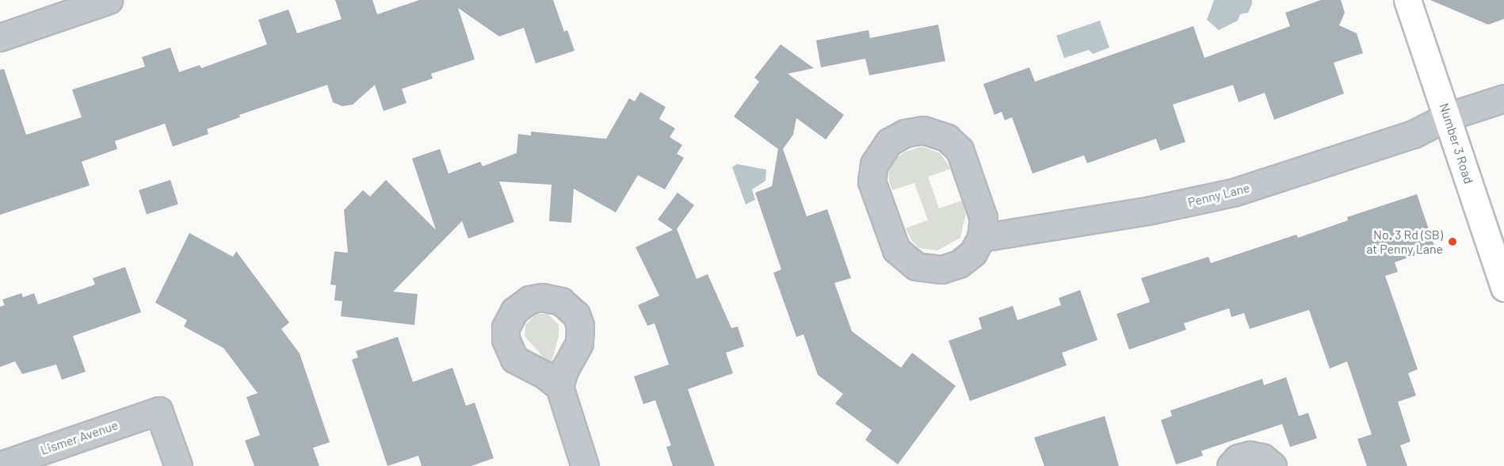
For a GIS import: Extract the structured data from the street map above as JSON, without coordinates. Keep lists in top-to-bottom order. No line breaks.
{"streets":{"main road":["Number 3 Road"],"street":["Penny Lane","Lismer Avenue"]},"crossings":[["Number 3 Road","Penny Lane"]],"places":["No. 3 Rd (SB) at Penny Lane"]}
